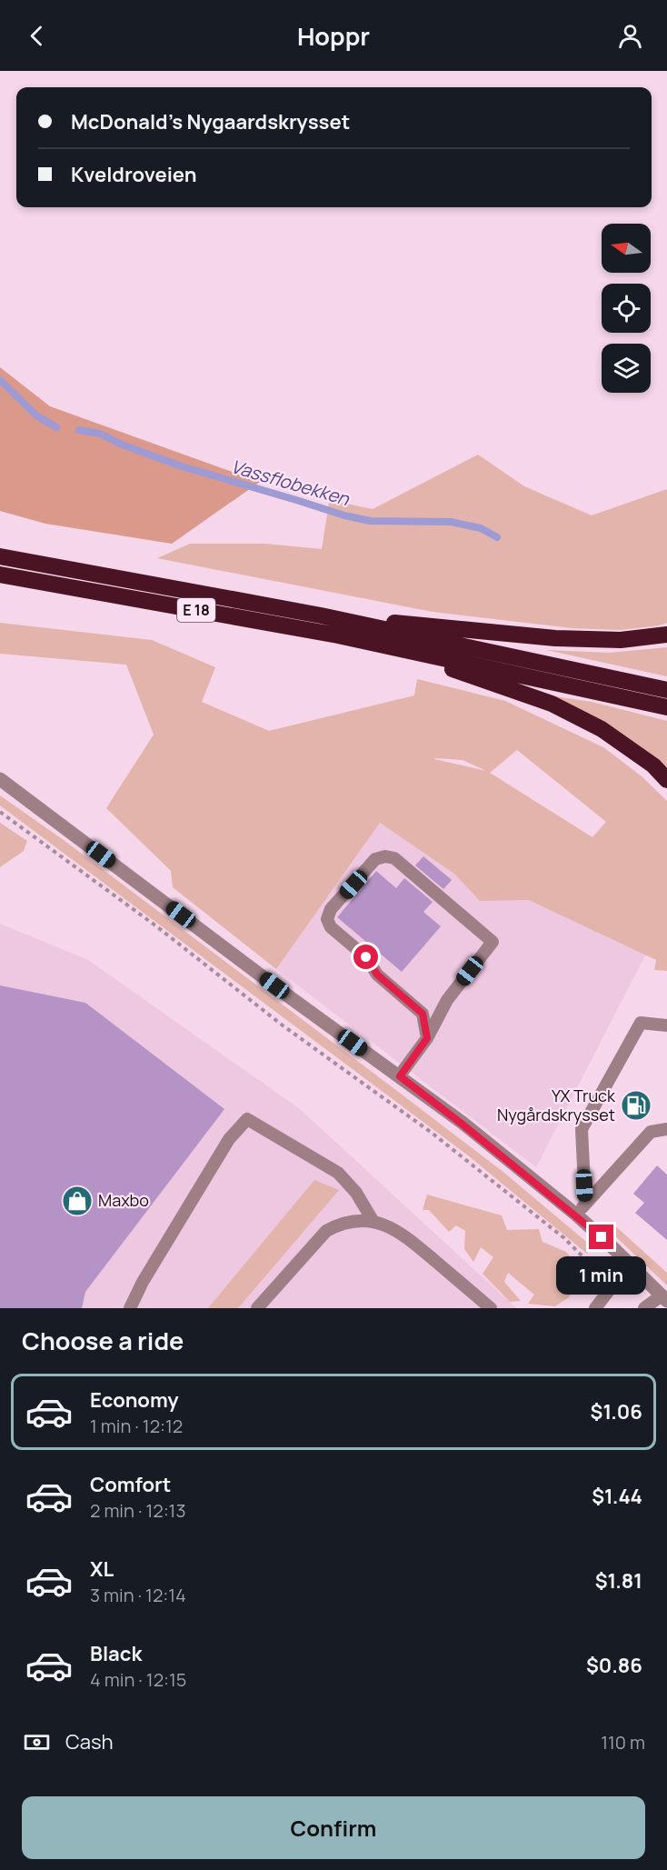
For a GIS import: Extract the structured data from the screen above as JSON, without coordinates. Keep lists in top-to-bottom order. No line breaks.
{"streets":{"highway":["E 18"]},"water":["Vassflobekken"],"places":{"fuel station":["YX Truck Nygårdskrysset"],"shop":["Maxbo"]},"north":"left","page":{"header":"Hoppr","banner":["McDonald's Nygaardskrysset","Kveldroveien"],"bubble":"1 min","heading":"Choose a ride","list":[{"name":"Economy","note":"1 min · 12:12","value":"$1.06"},{"name":"Comfort","note":"2 min · 12:13","value":"$1.44"},{"name":"XL","note":"3 min · 12:14","value":"$1.81"},{"name":"Black","note":"4 min · 12:15","value":"$0.86"}],"pay":["Cash","110 m"],"buttons":"Confirm"}}
